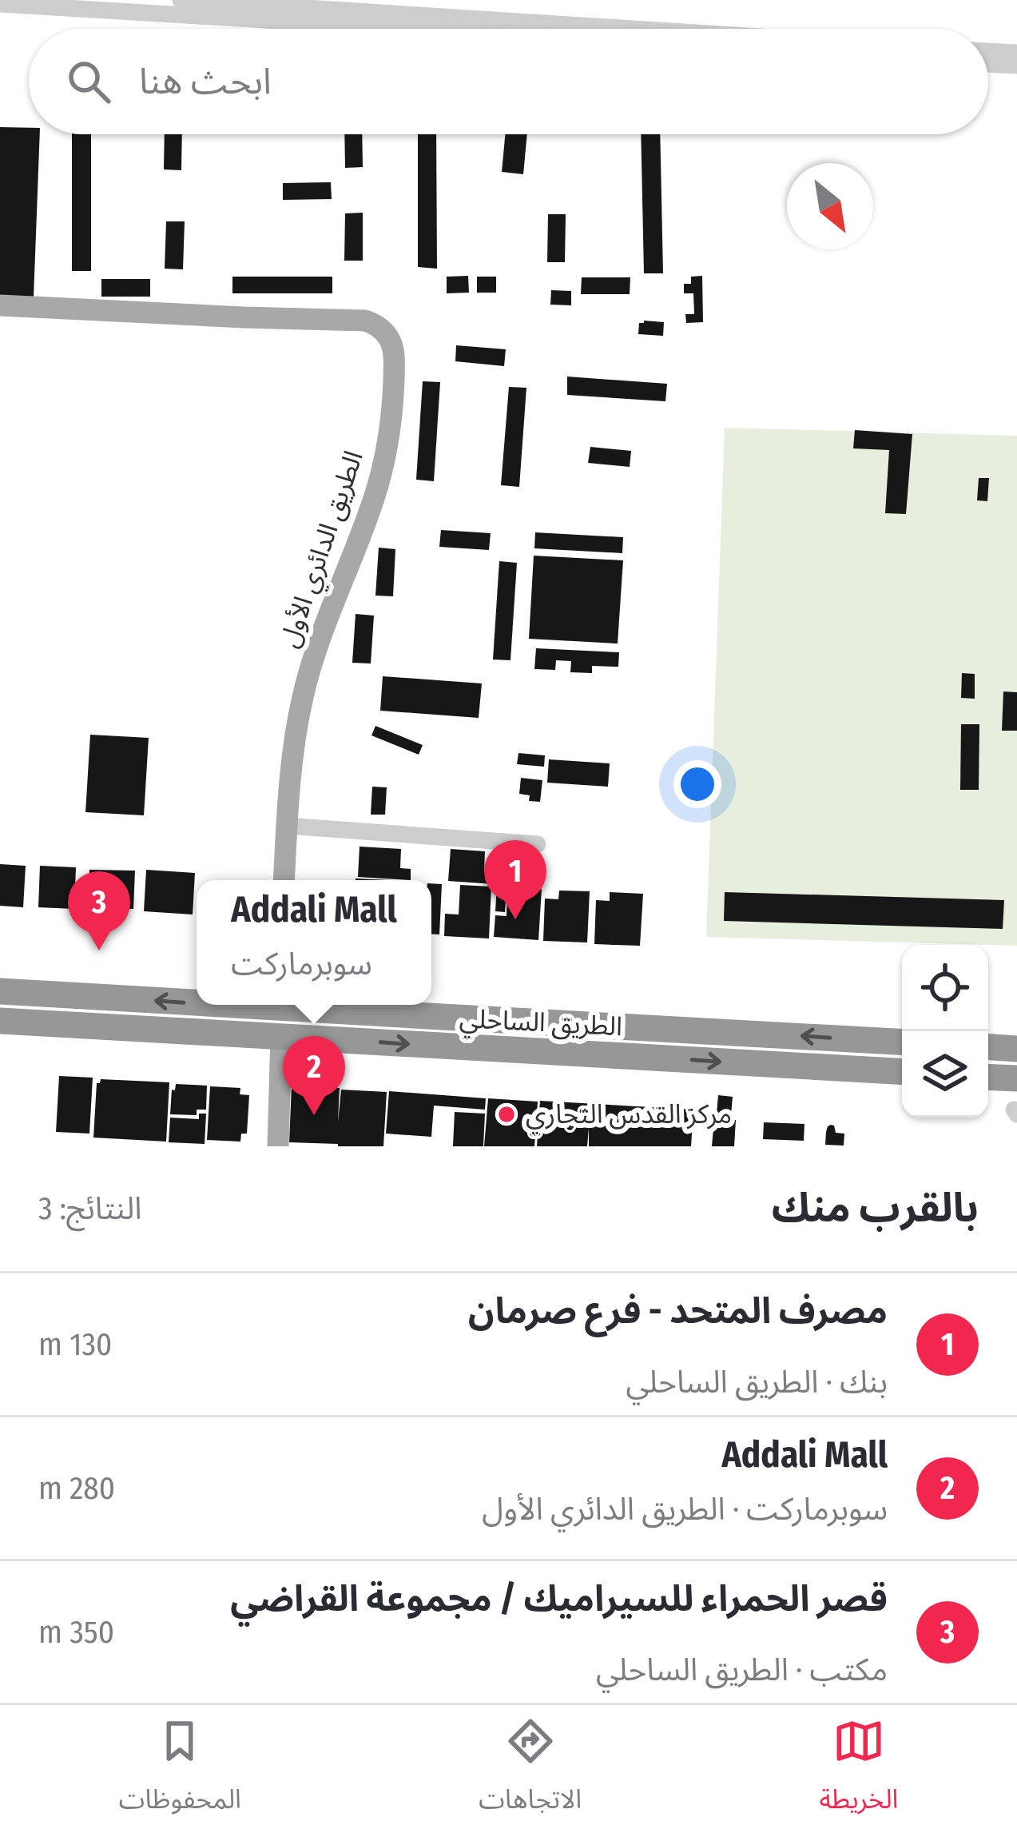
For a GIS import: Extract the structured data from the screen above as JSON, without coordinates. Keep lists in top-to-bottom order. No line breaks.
{"streets":{"highway":["الطريق الساحلي"],"main road":["الطريق الدائري الأول"]},"places":["مركز القدس التجاري"],"north":"bottom right","page":{"search":"ابحث هنا","pins":["1","3","2"],"popup":["Addali Mall","سوبرماركت"],"heading":["بالقرب منك","النتائج: 3"],"list":[{"mark":"1","name":"مصرف المتحد - فرع صرمان","note":"بنك · الطريق الساحلي","value":"130 m"},{"mark":"2","name":"Addali Mall","note":"سوبرماركت · الطريق الدائري الأول","value":"280 m"},{"mark":"3","name":"قصر الحمراء للسيراميك / مجموعة القراضي","note":"مكتب · الطريق الساحلي","value":"350 m"}],"nav":["الخريطة","الاتجاهات","المحفوظات"]}}
